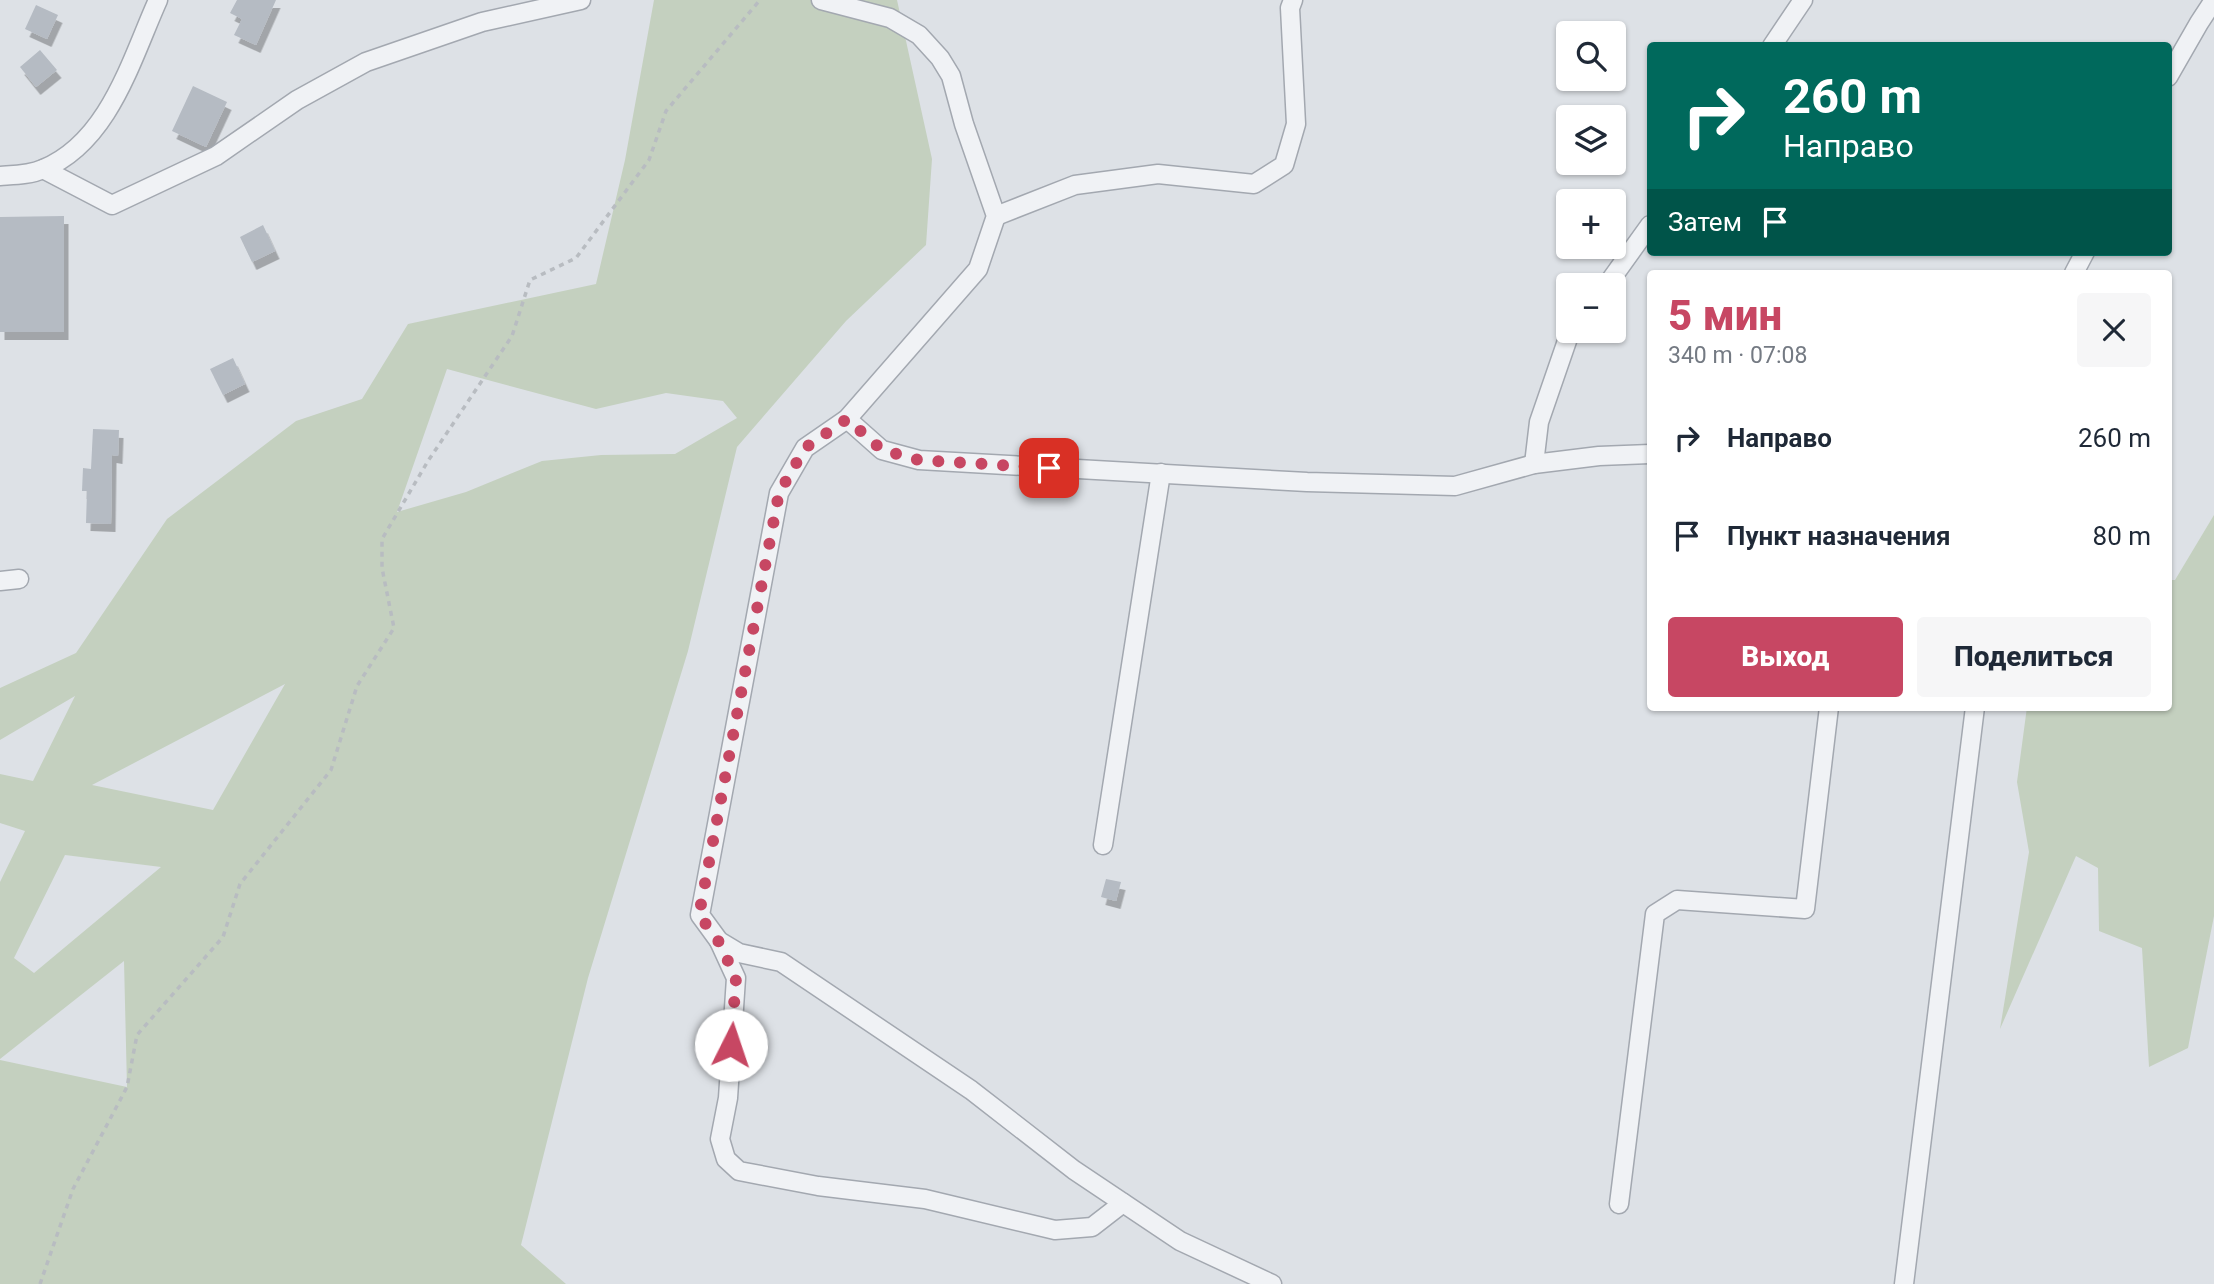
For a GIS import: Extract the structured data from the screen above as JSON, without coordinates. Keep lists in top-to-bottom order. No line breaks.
{"page":{"map_buttons":["+","−"],"turn":["260 m","Направо"],"then":"Затем","heading":["5 мин","340 m · 07:08"],"list":[{"name":"Направо","value":"260 m"},{"name":"Пункт назначения","value":"80 m"}],"buttons":["Выход","Поделиться"]}}
